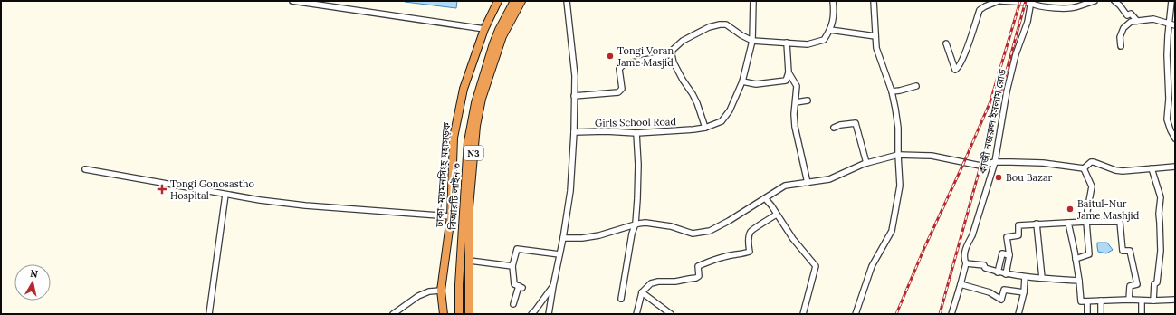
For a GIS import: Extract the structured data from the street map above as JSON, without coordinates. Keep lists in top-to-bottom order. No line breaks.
{"streets":{"highway":["N3","ঢাকা-ময়মনসিংহ মহাসড়ক","বিআরটি লাইন ৩"],"street":["কাজী নজরুল ইসলাম রোড","Girls School Road"]},"places":{"other":["Tongi Voran Jame Masjid","Bou Bazar","Baitul-Nur Jame Mashjid"],"health":["Tongi Gonosastho Hospital"]},"north":"top"}
